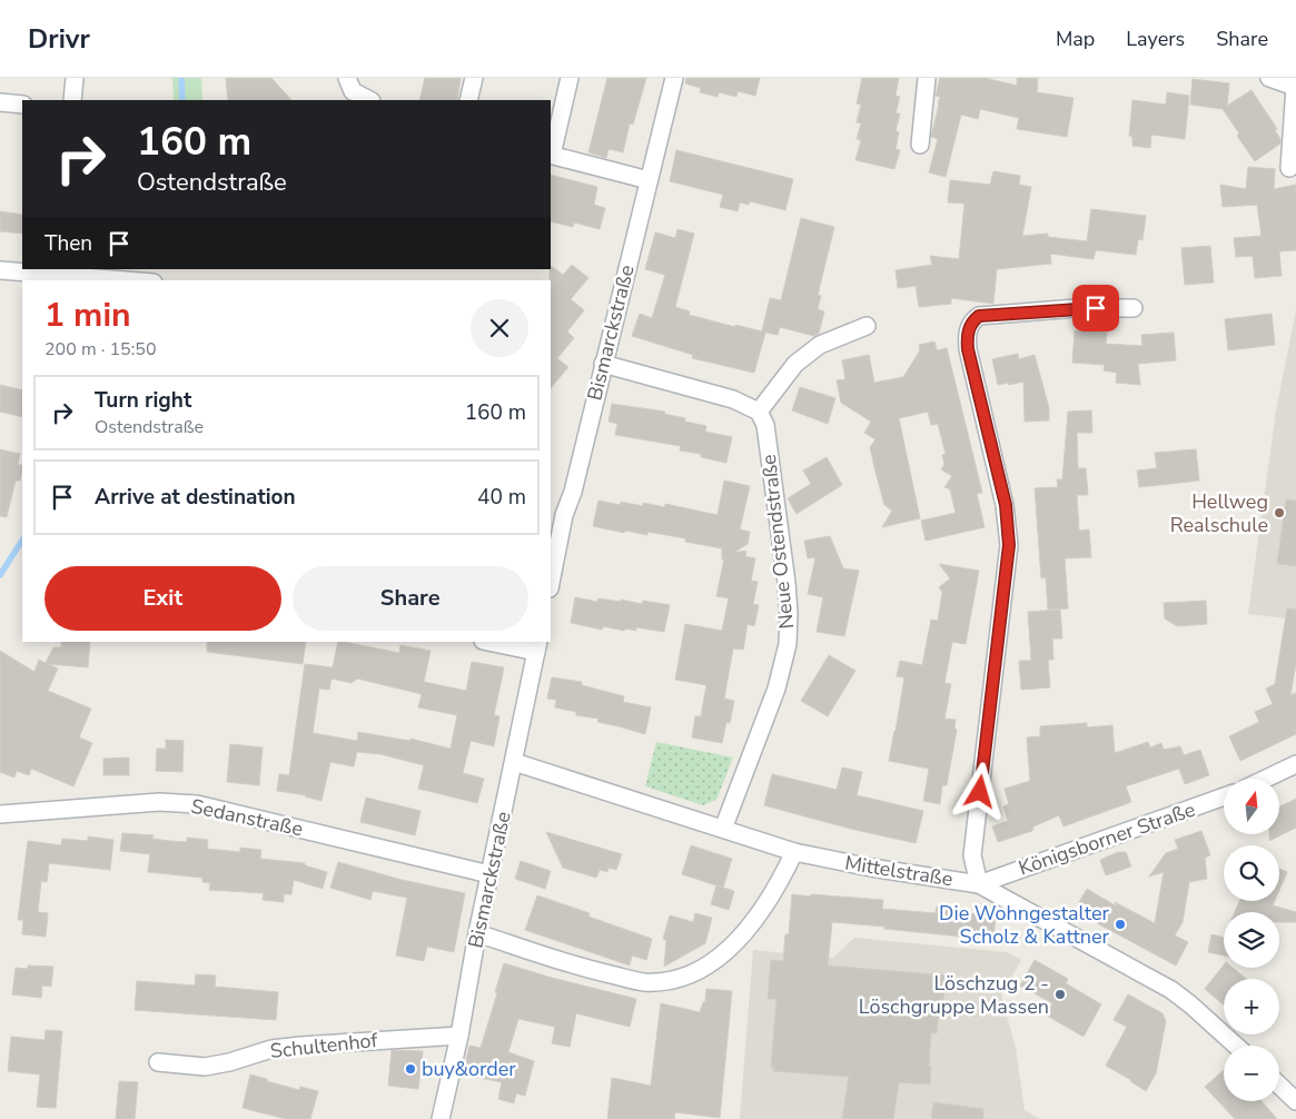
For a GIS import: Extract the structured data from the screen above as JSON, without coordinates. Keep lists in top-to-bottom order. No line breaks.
{"streets":{"street":["Bismarckstraße","Neue Ostendstraße","Sedanstraße","Königsborner Straße","Mittelstraße","Schultenhof"]},"crossings":[["Bismarckstraße","Sedanstraße"],["Bismarckstraße","Mittelstraße"],["Bismarckstraße","Schultenhof"],["Neue Ostendstraße","Mittelstraße"],["Königsborner Straße","Mittelstraße"]],"places":["Hellweg Realschule","Die Wohngestalter Scholz & Kattner","Löschzug 2 - Löschgruppe Massen","buy&order"],"north":"top","page":{"header":"Drivr","nav":["Map","Layers","Share"],"turn":["160 m","Ostendstraße"],"then":"Then","heading":["1 min","200 m · 15:50"],"list":[{"name":"Turn right","note":"Ostendstraße","value":"160 m"},{"name":"Arrive at destination","value":"40 m"}],"buttons":["Exit","Share"],"map_buttons":["+","−"]}}
